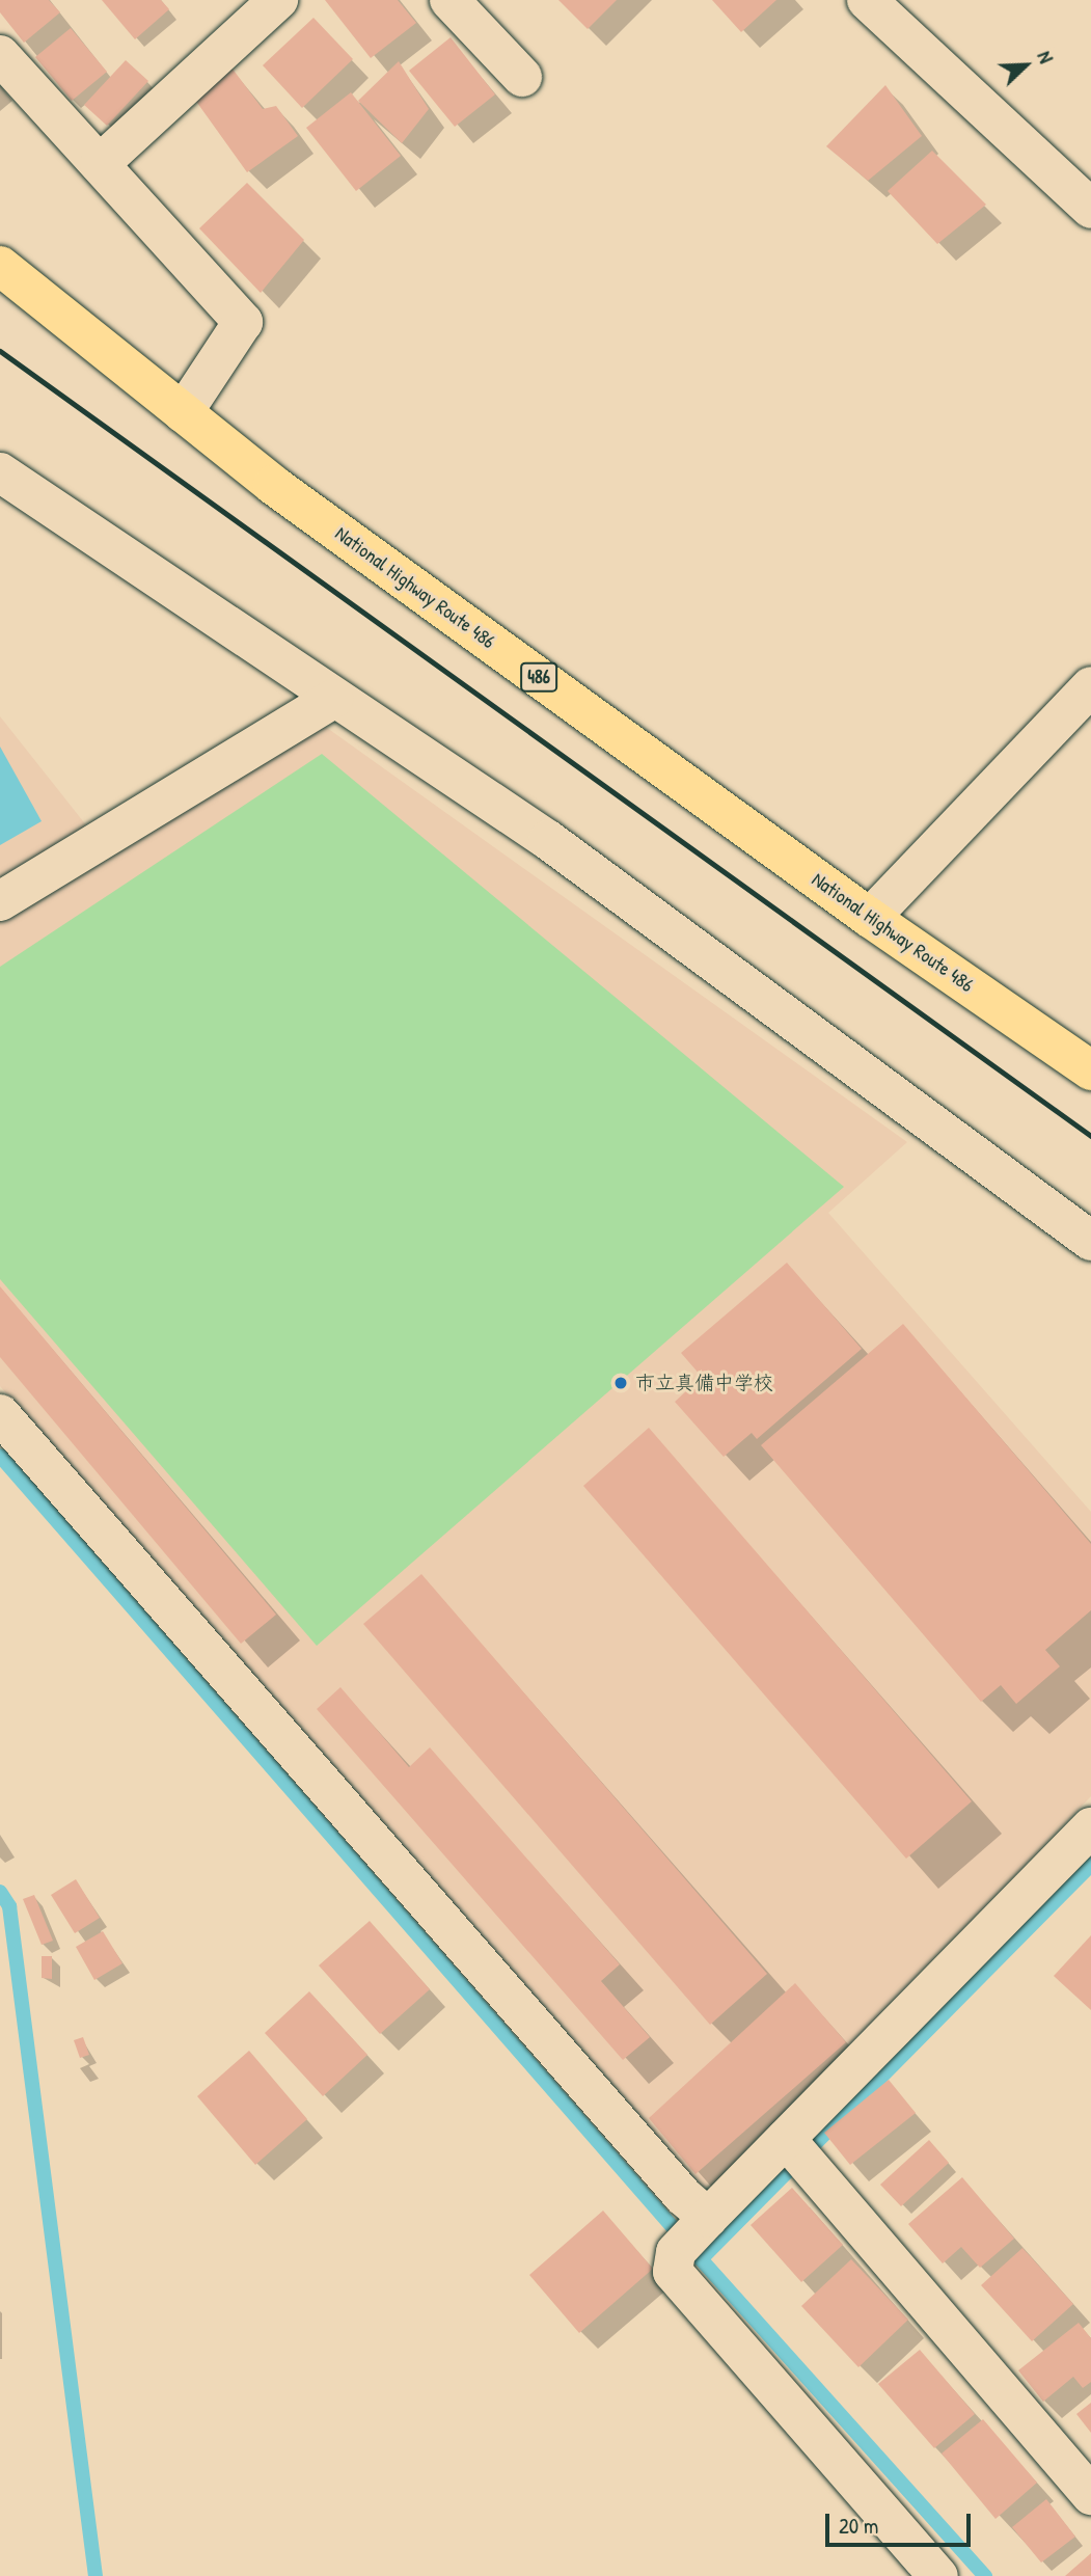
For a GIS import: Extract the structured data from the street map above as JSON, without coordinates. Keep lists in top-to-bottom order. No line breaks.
{"streets":{"highway":["National Highway Route 486","486"]},"places":["市立真備中学校"],"scale_bar":"20 m","north":"top right"}
